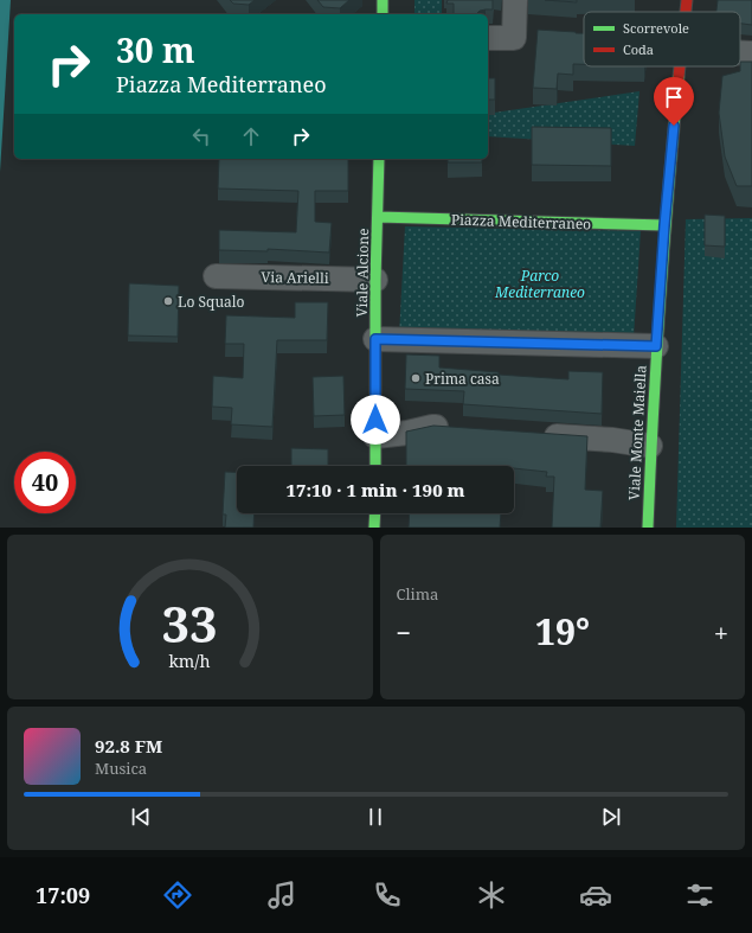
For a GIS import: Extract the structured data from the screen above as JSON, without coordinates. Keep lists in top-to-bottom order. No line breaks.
{"streets":{"street":["Piazza Mediterraneo","Viale Alcione","Via Arielli","Viale Monte Maiella"]},"crossings":[["Piazza Mediterraneo","Viale Alcione"],["Piazza Mediterraneo","Viale Monte Maiella"],["Viale Alcione","Via Arielli"]],"parks":["Parco Mediterraneo"],"places":["Lo Squalo","Prima casa"],"legend":["Scorrevole","Coda"],"page":{"turn":["30 m","Piazza Mediterraneo"],"limit":"40","trip":"17:10 · 1 min · 190 m","tile":"Clima","heat":["−","19°","+"],"song":["92.8 FM","Musica"],"tabs":"17:09","gauge":["33","km/h"]}}
